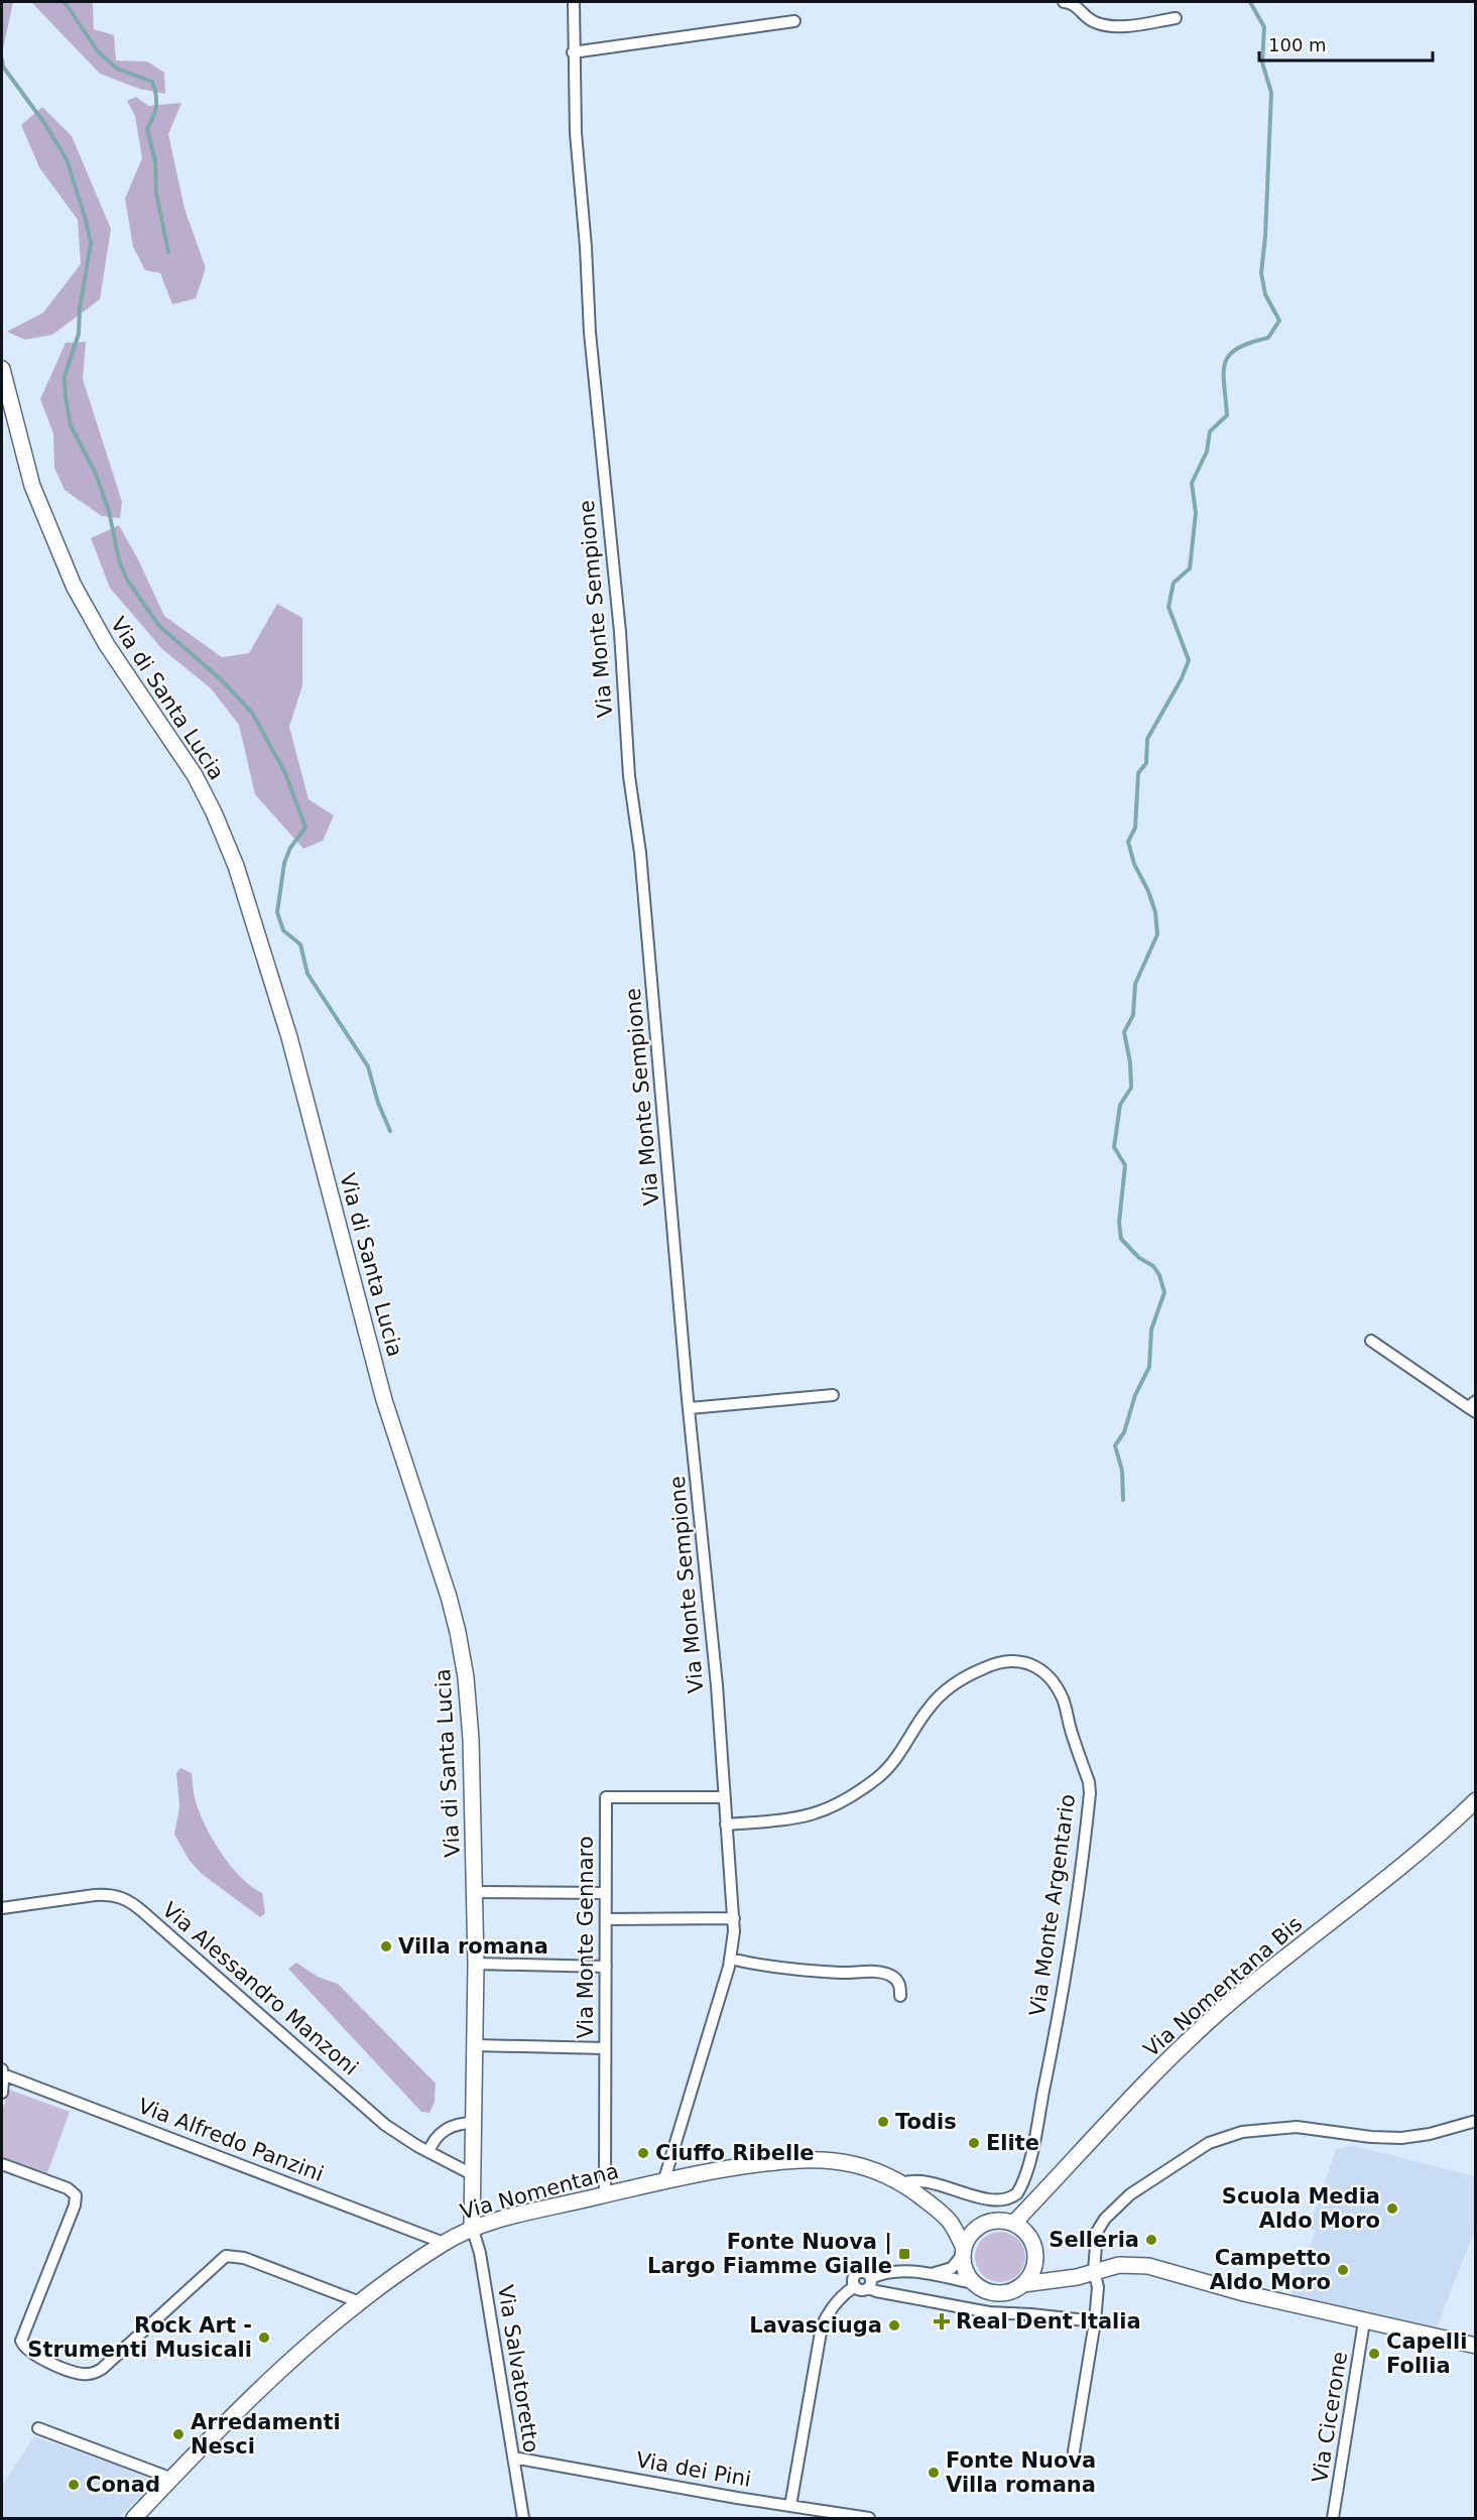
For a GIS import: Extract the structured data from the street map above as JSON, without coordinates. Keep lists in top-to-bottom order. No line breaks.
{"streets":{"street":["Via Monte Sempione","Via di Santa Lucia","Via Monte Argentario","Via Monte Gennaro","Via Nomentana Bis","Via Alessandro Manzoni","Via Alfredo Panzini","Via Nomentana","Via Salvatoretto","Via Cicerone","Via dei Pini"]},"crossings":[["Via Monte Sempione","Via Monte Argentario"],["Via Monte Sempione","Via Monte Gennaro"],["Via Monte Sempione","Via Nomentana"],["Via di Santa Lucia","Via Alessandro Manzoni"],["Via di Santa Lucia","Via Nomentana"],["Via di Santa Lucia","Via Salvatoretto"],["Via Monte Argentario","Via Nomentana"],["Via Monte Gennaro","Via Nomentana"],["Via Nomentana Bis","Via Nomentana"],["Via Alfredo Panzini","Via Nomentana"],["Via Nomentana","Via Salvatoretto"],["Via Salvatoretto","Via dei Pini"]],"places":{"other":["Villa romana","Todis","Elite","Ciuffo Ribelle","Scuola Media Aldo Moro","Selleria","Campetto Aldo Moro","Lavasciuga","Rock Art - Strumenti Musicali","Capelli Follia","Arredamenti Nesci","Fonte Nuova Villa romana","Conad"],"transit":["Fonte Nuova | Largo Fiamme Gialle"],"health":["Real Dent Italia"]},"scale_bar":"100 m"}
